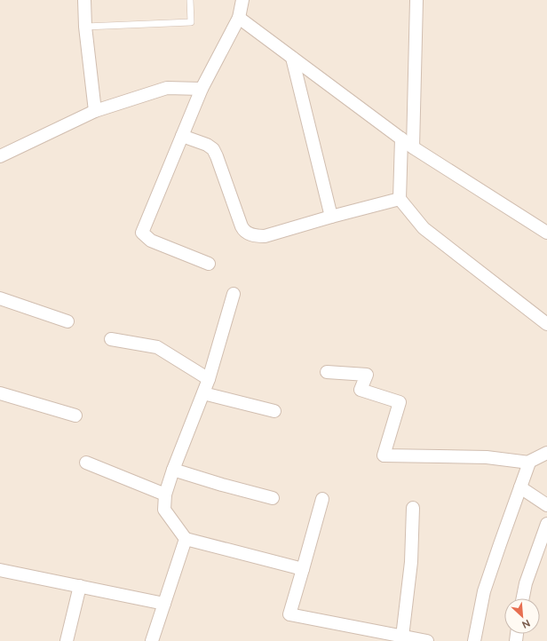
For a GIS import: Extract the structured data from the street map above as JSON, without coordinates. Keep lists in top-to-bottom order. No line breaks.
{"north":"bottom right"}
